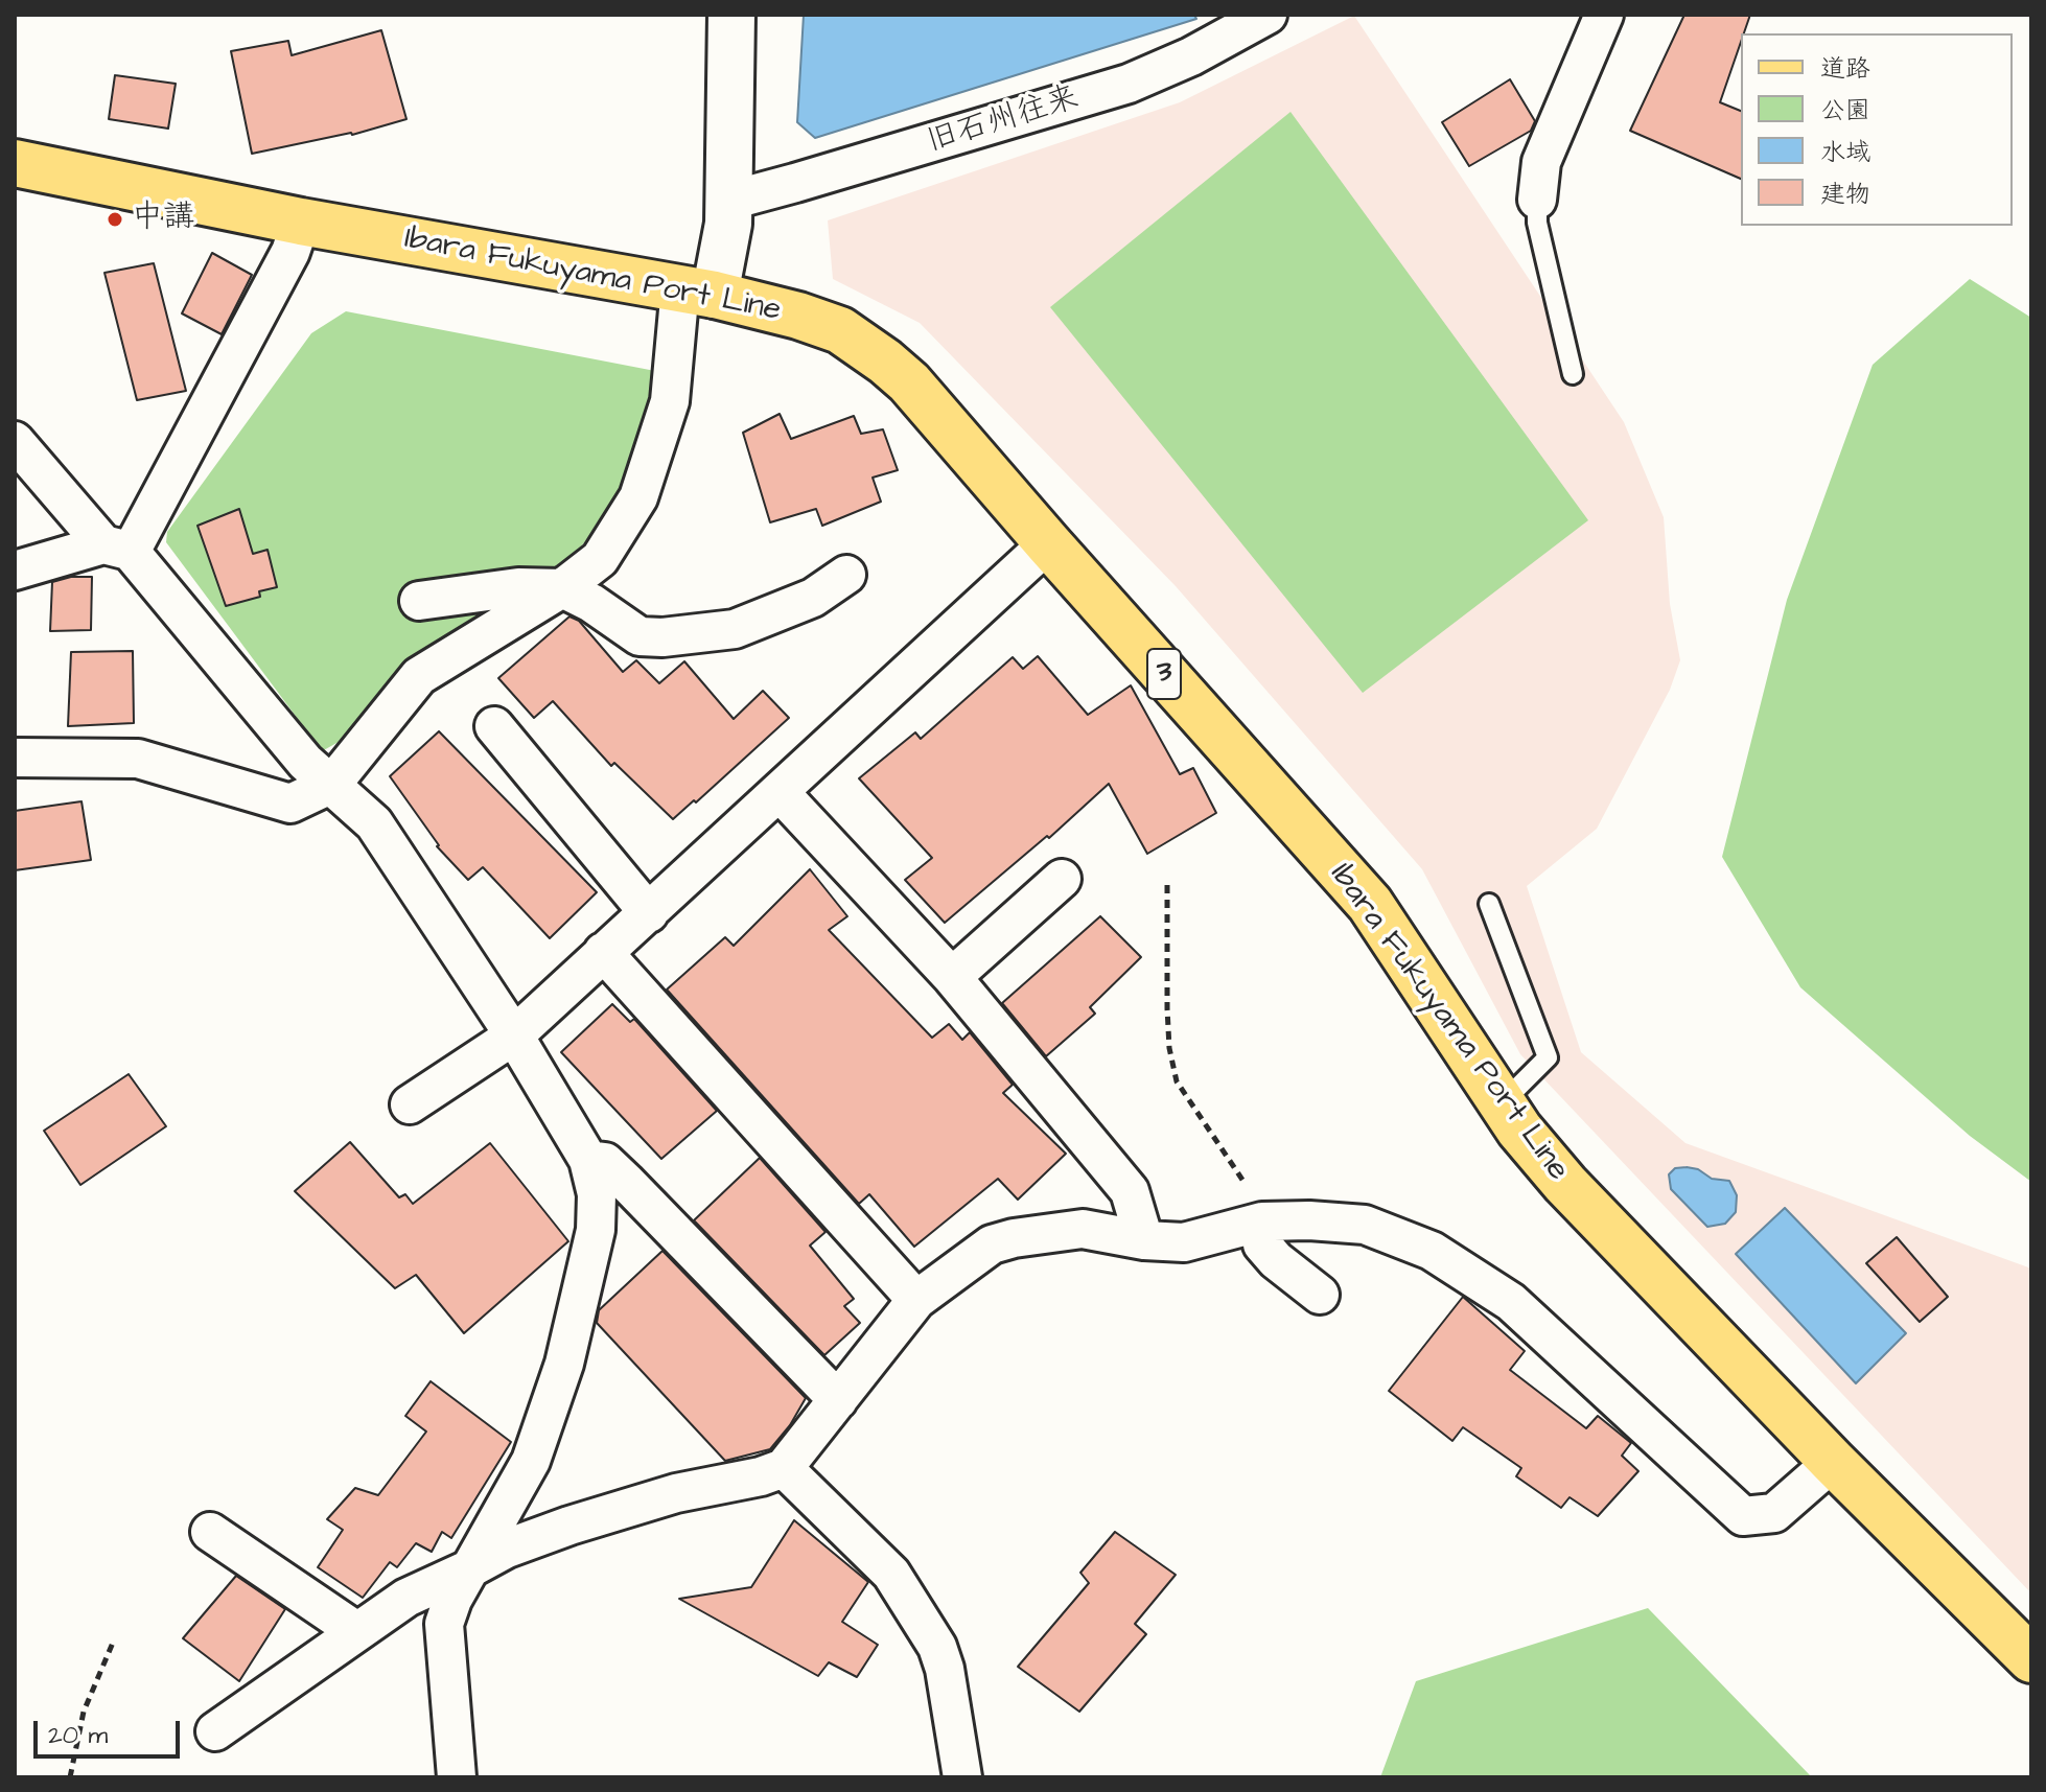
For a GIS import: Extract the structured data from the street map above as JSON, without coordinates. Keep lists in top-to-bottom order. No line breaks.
{"streets":{"main road":["Ibara Fukuyama Port Line","3"],"street":["旧石州往来"]},"places":["中講"],"legend":["道路","公園","水域","建物"],"scale_bar":"20 m"}
